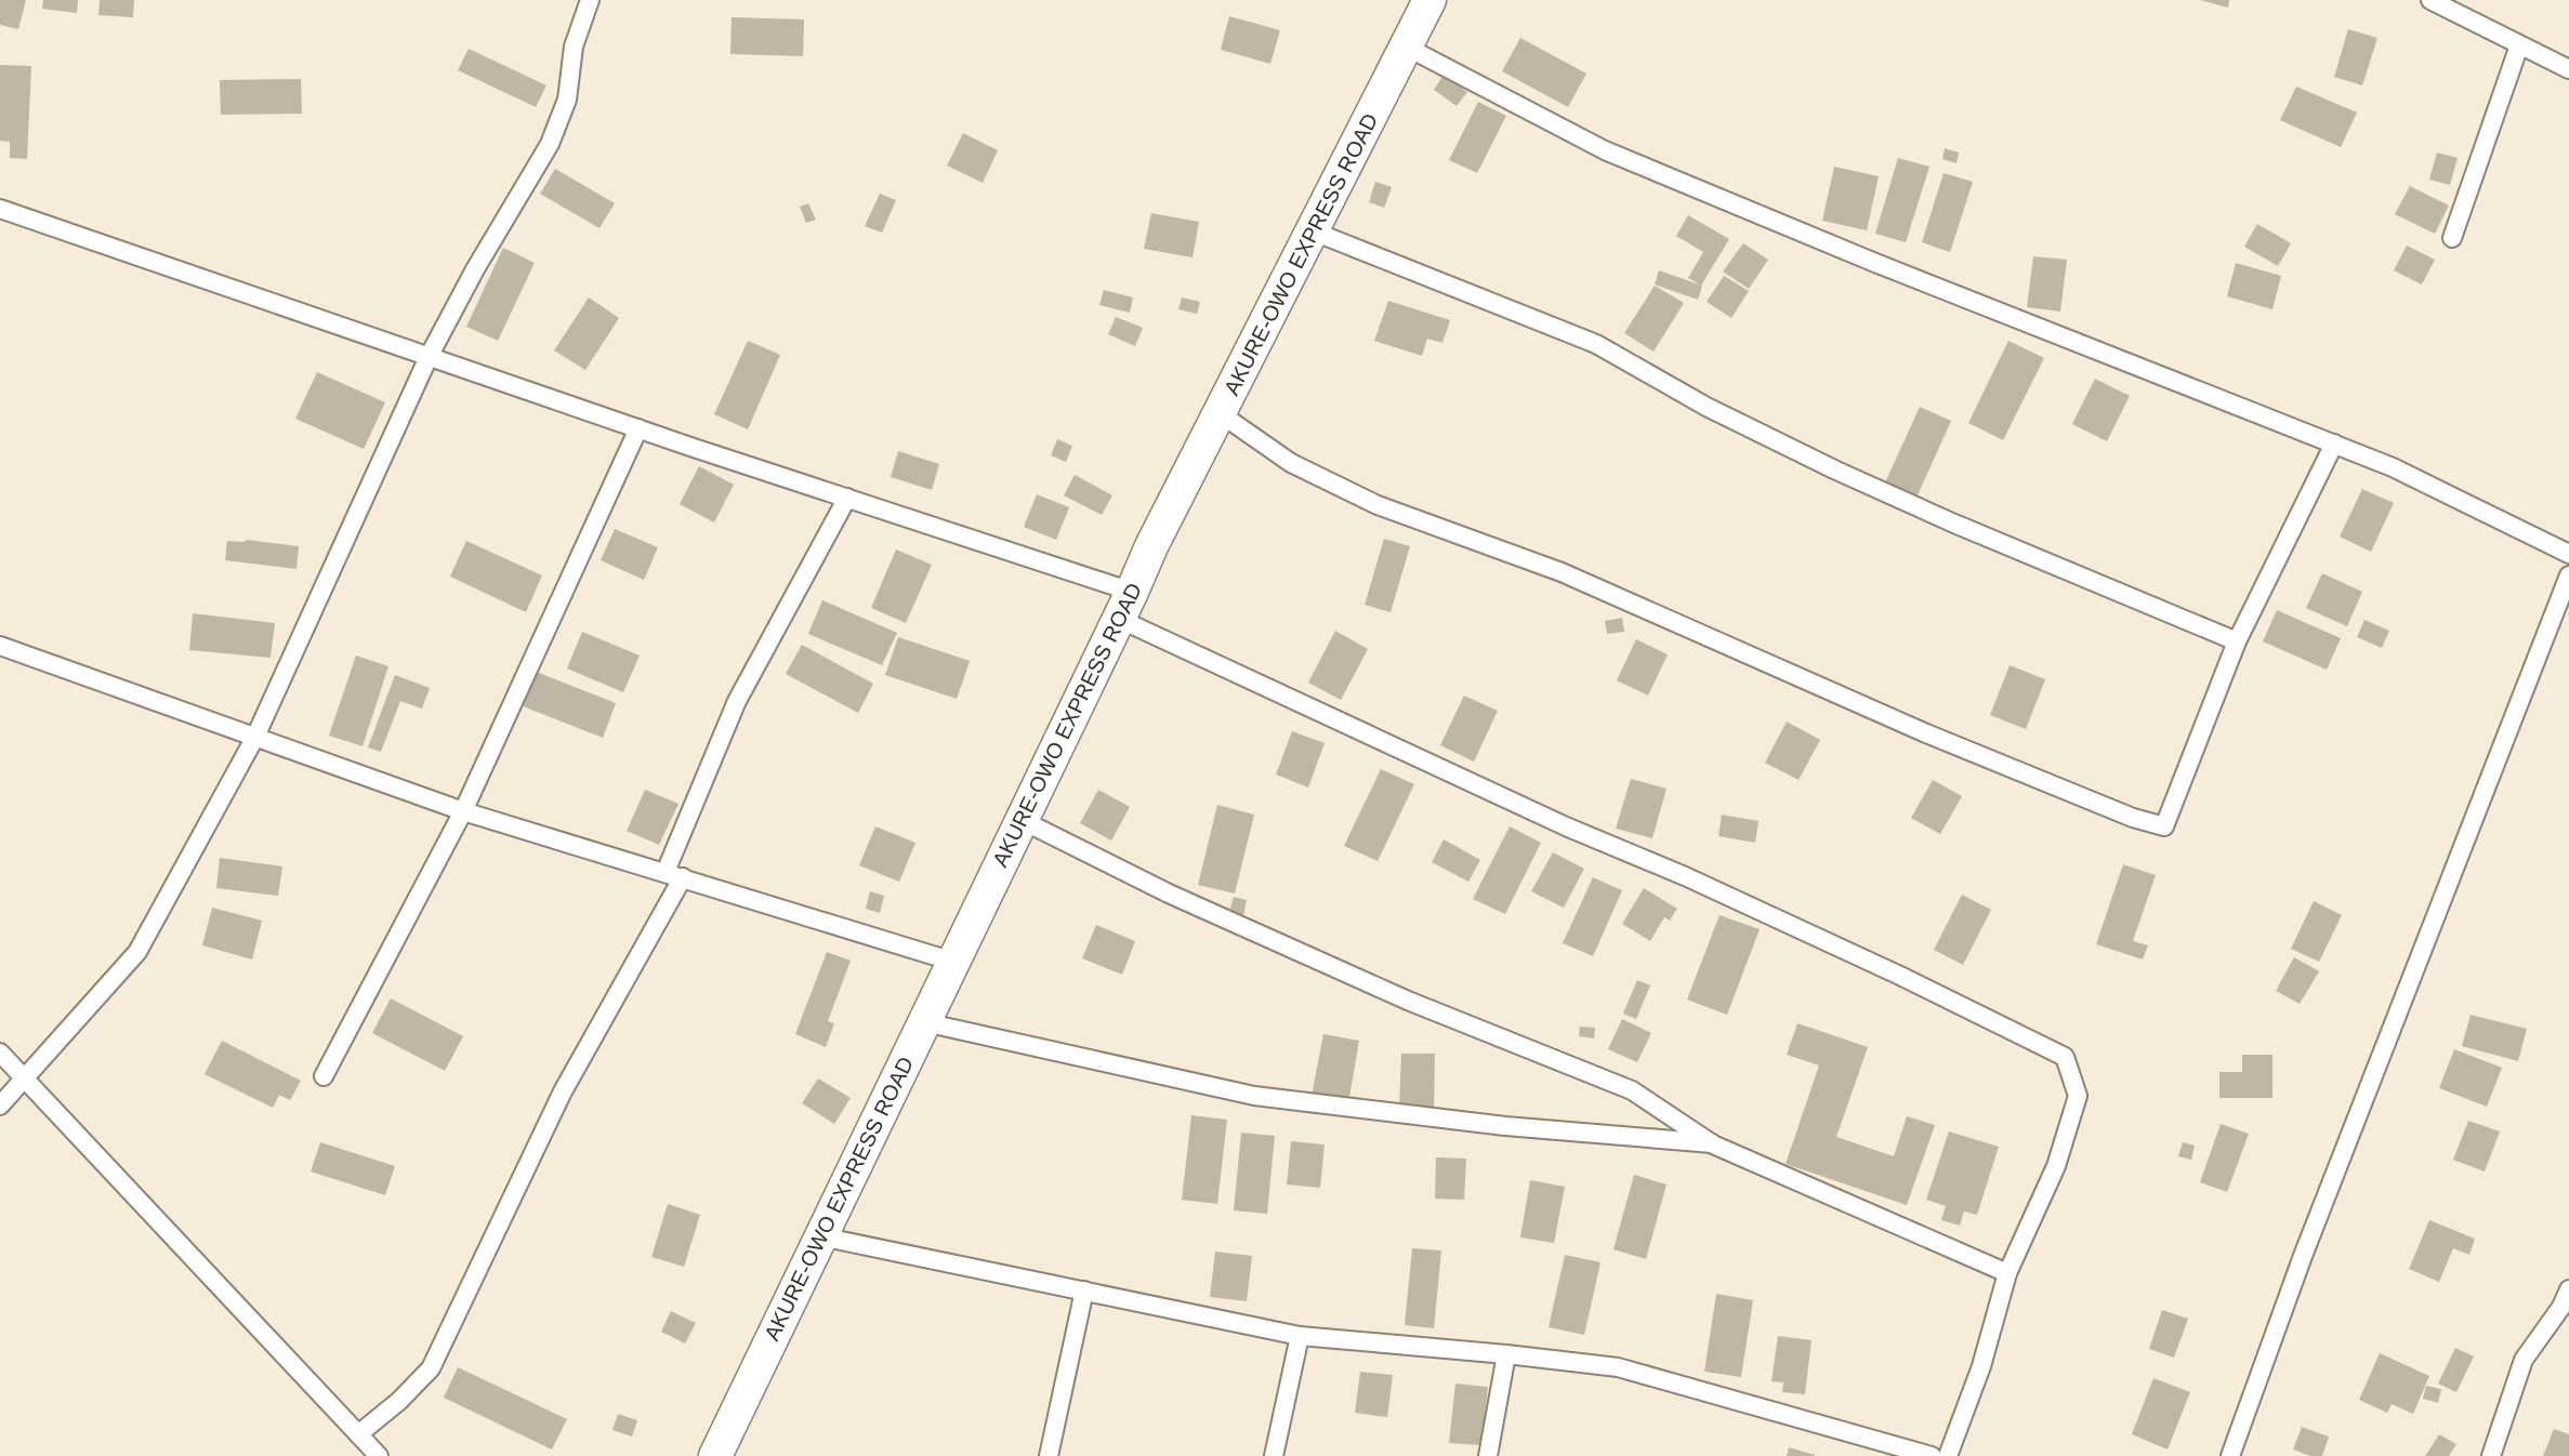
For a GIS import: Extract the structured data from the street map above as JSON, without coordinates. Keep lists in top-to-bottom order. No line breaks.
{"streets":{"highway":["AKURE-OWO EXPRESS ROAD"]}}
